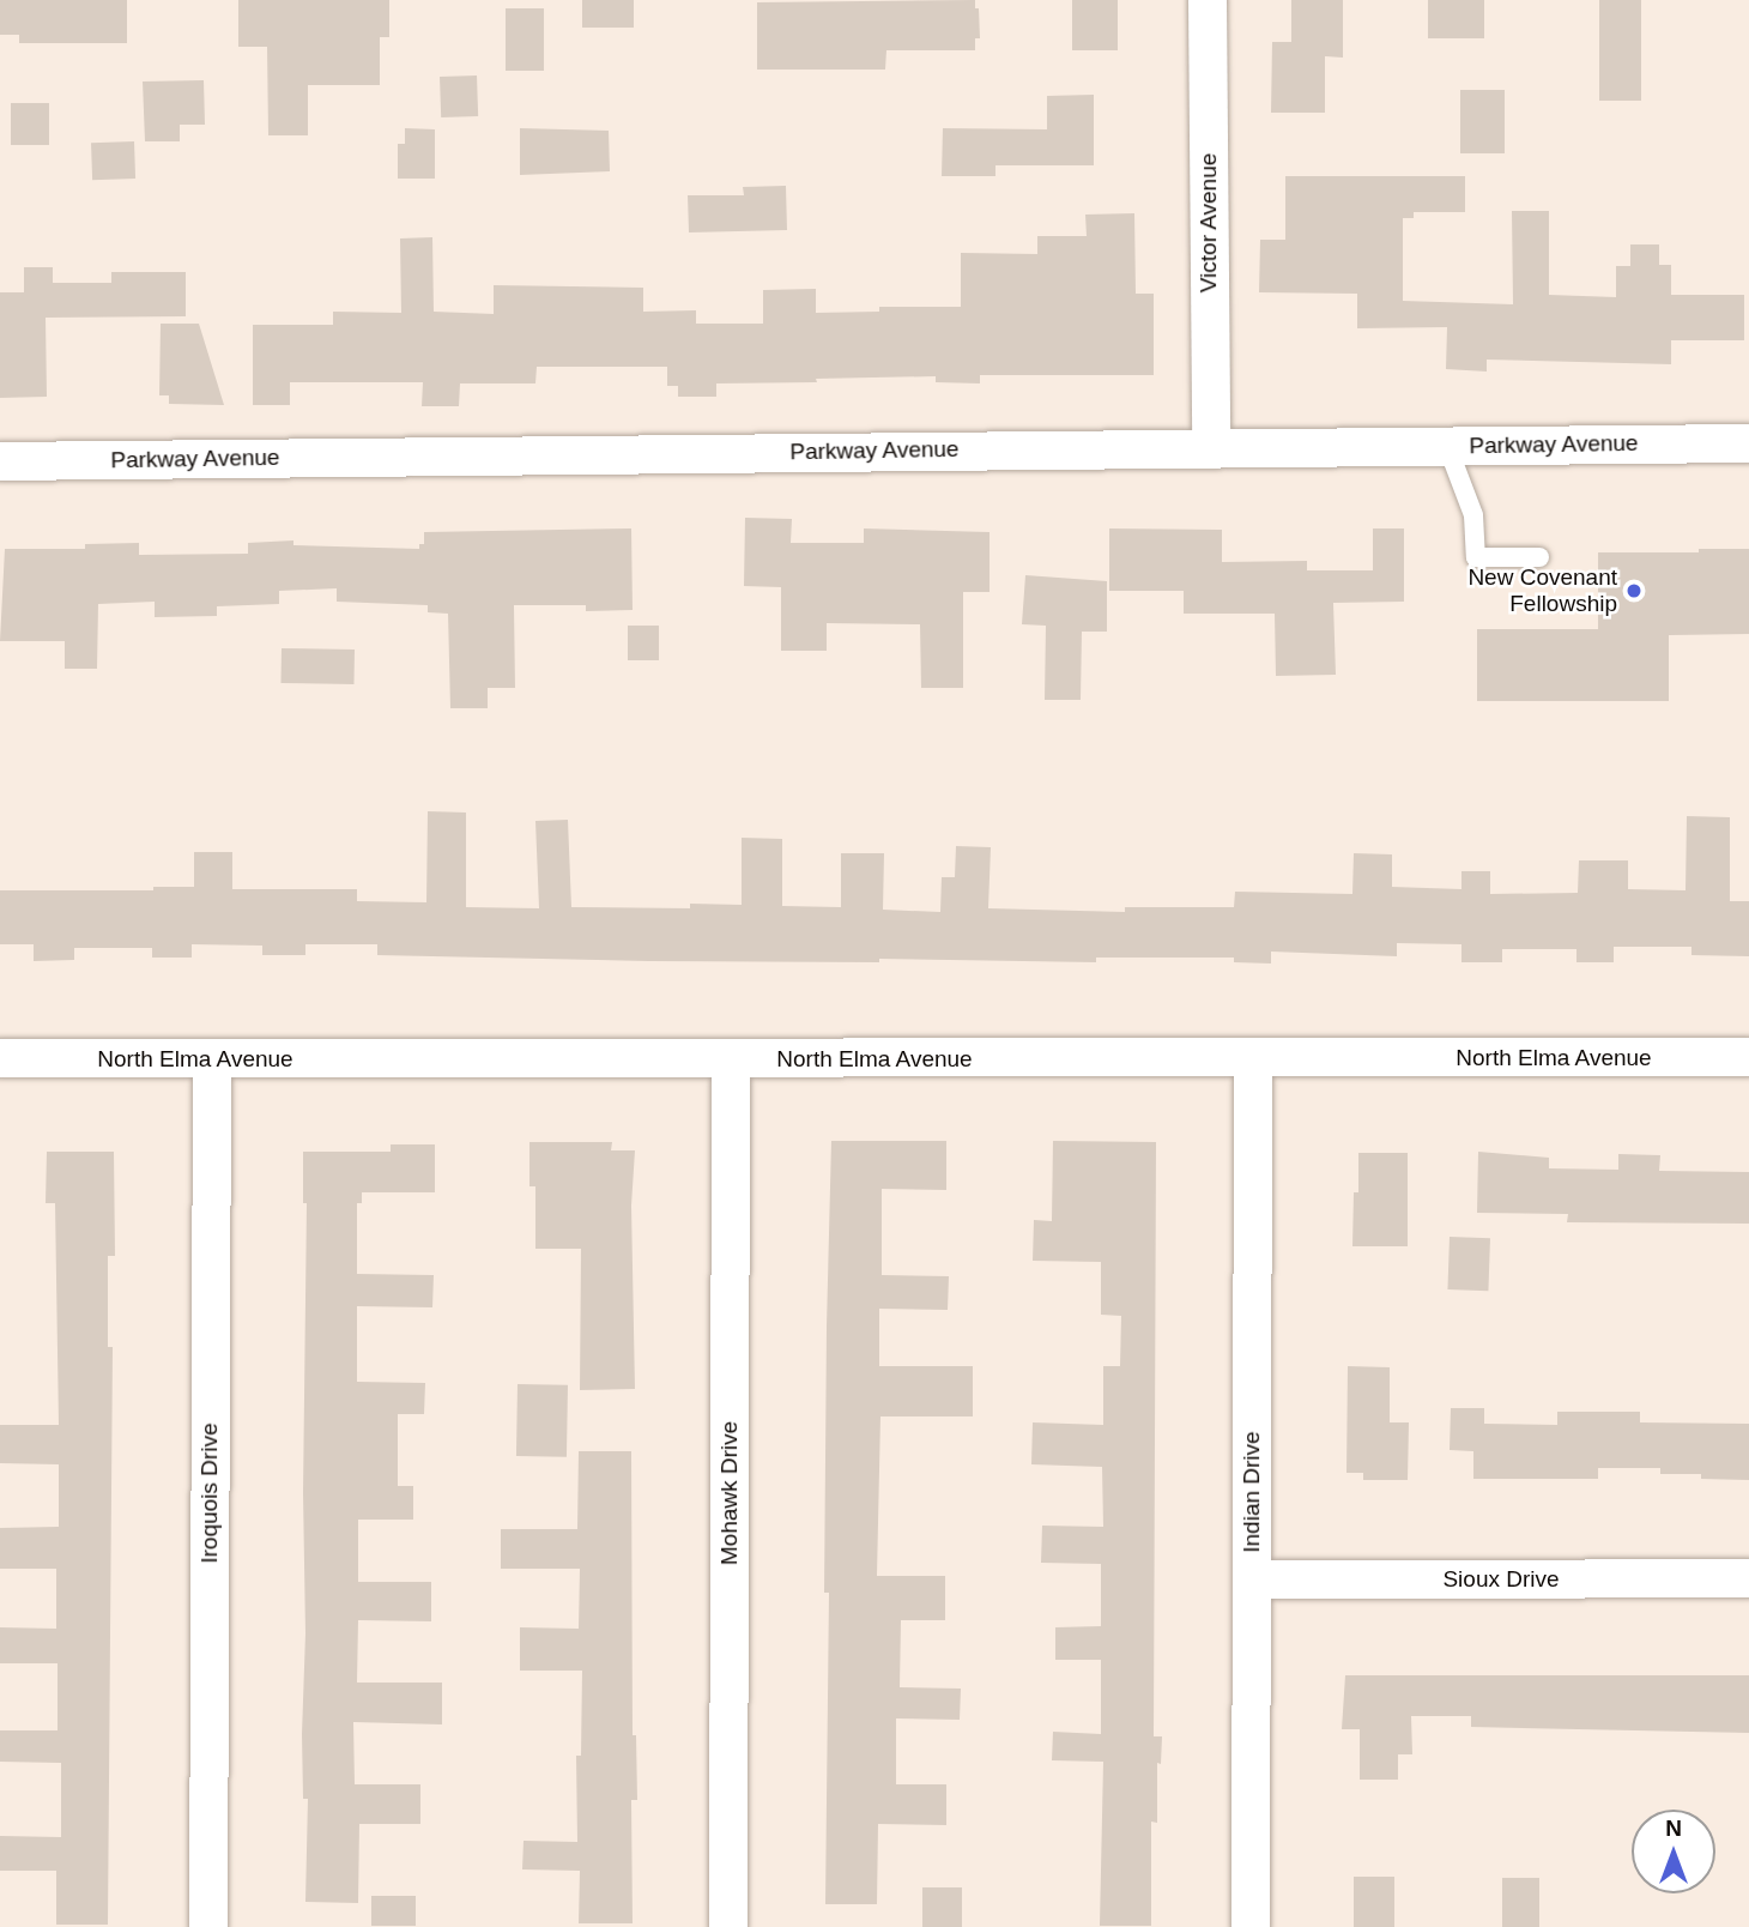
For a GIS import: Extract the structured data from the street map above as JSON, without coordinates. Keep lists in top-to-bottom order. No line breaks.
{"streets":{"street":["Victor Avenue","Parkway Avenue","North Elma Avenue","Indian Drive","Iroquois Drive","Mohawk Drive","Sioux Drive"]},"crossings":[["Victor Avenue","Parkway Avenue"],["North Elma Avenue","Indian Drive"],["North Elma Avenue","Iroquois Drive"],["North Elma Avenue","Mohawk Drive"],["Indian Drive","Sioux Drive"]],"places":["New Covenant Fellowship"],"north":"top"}
